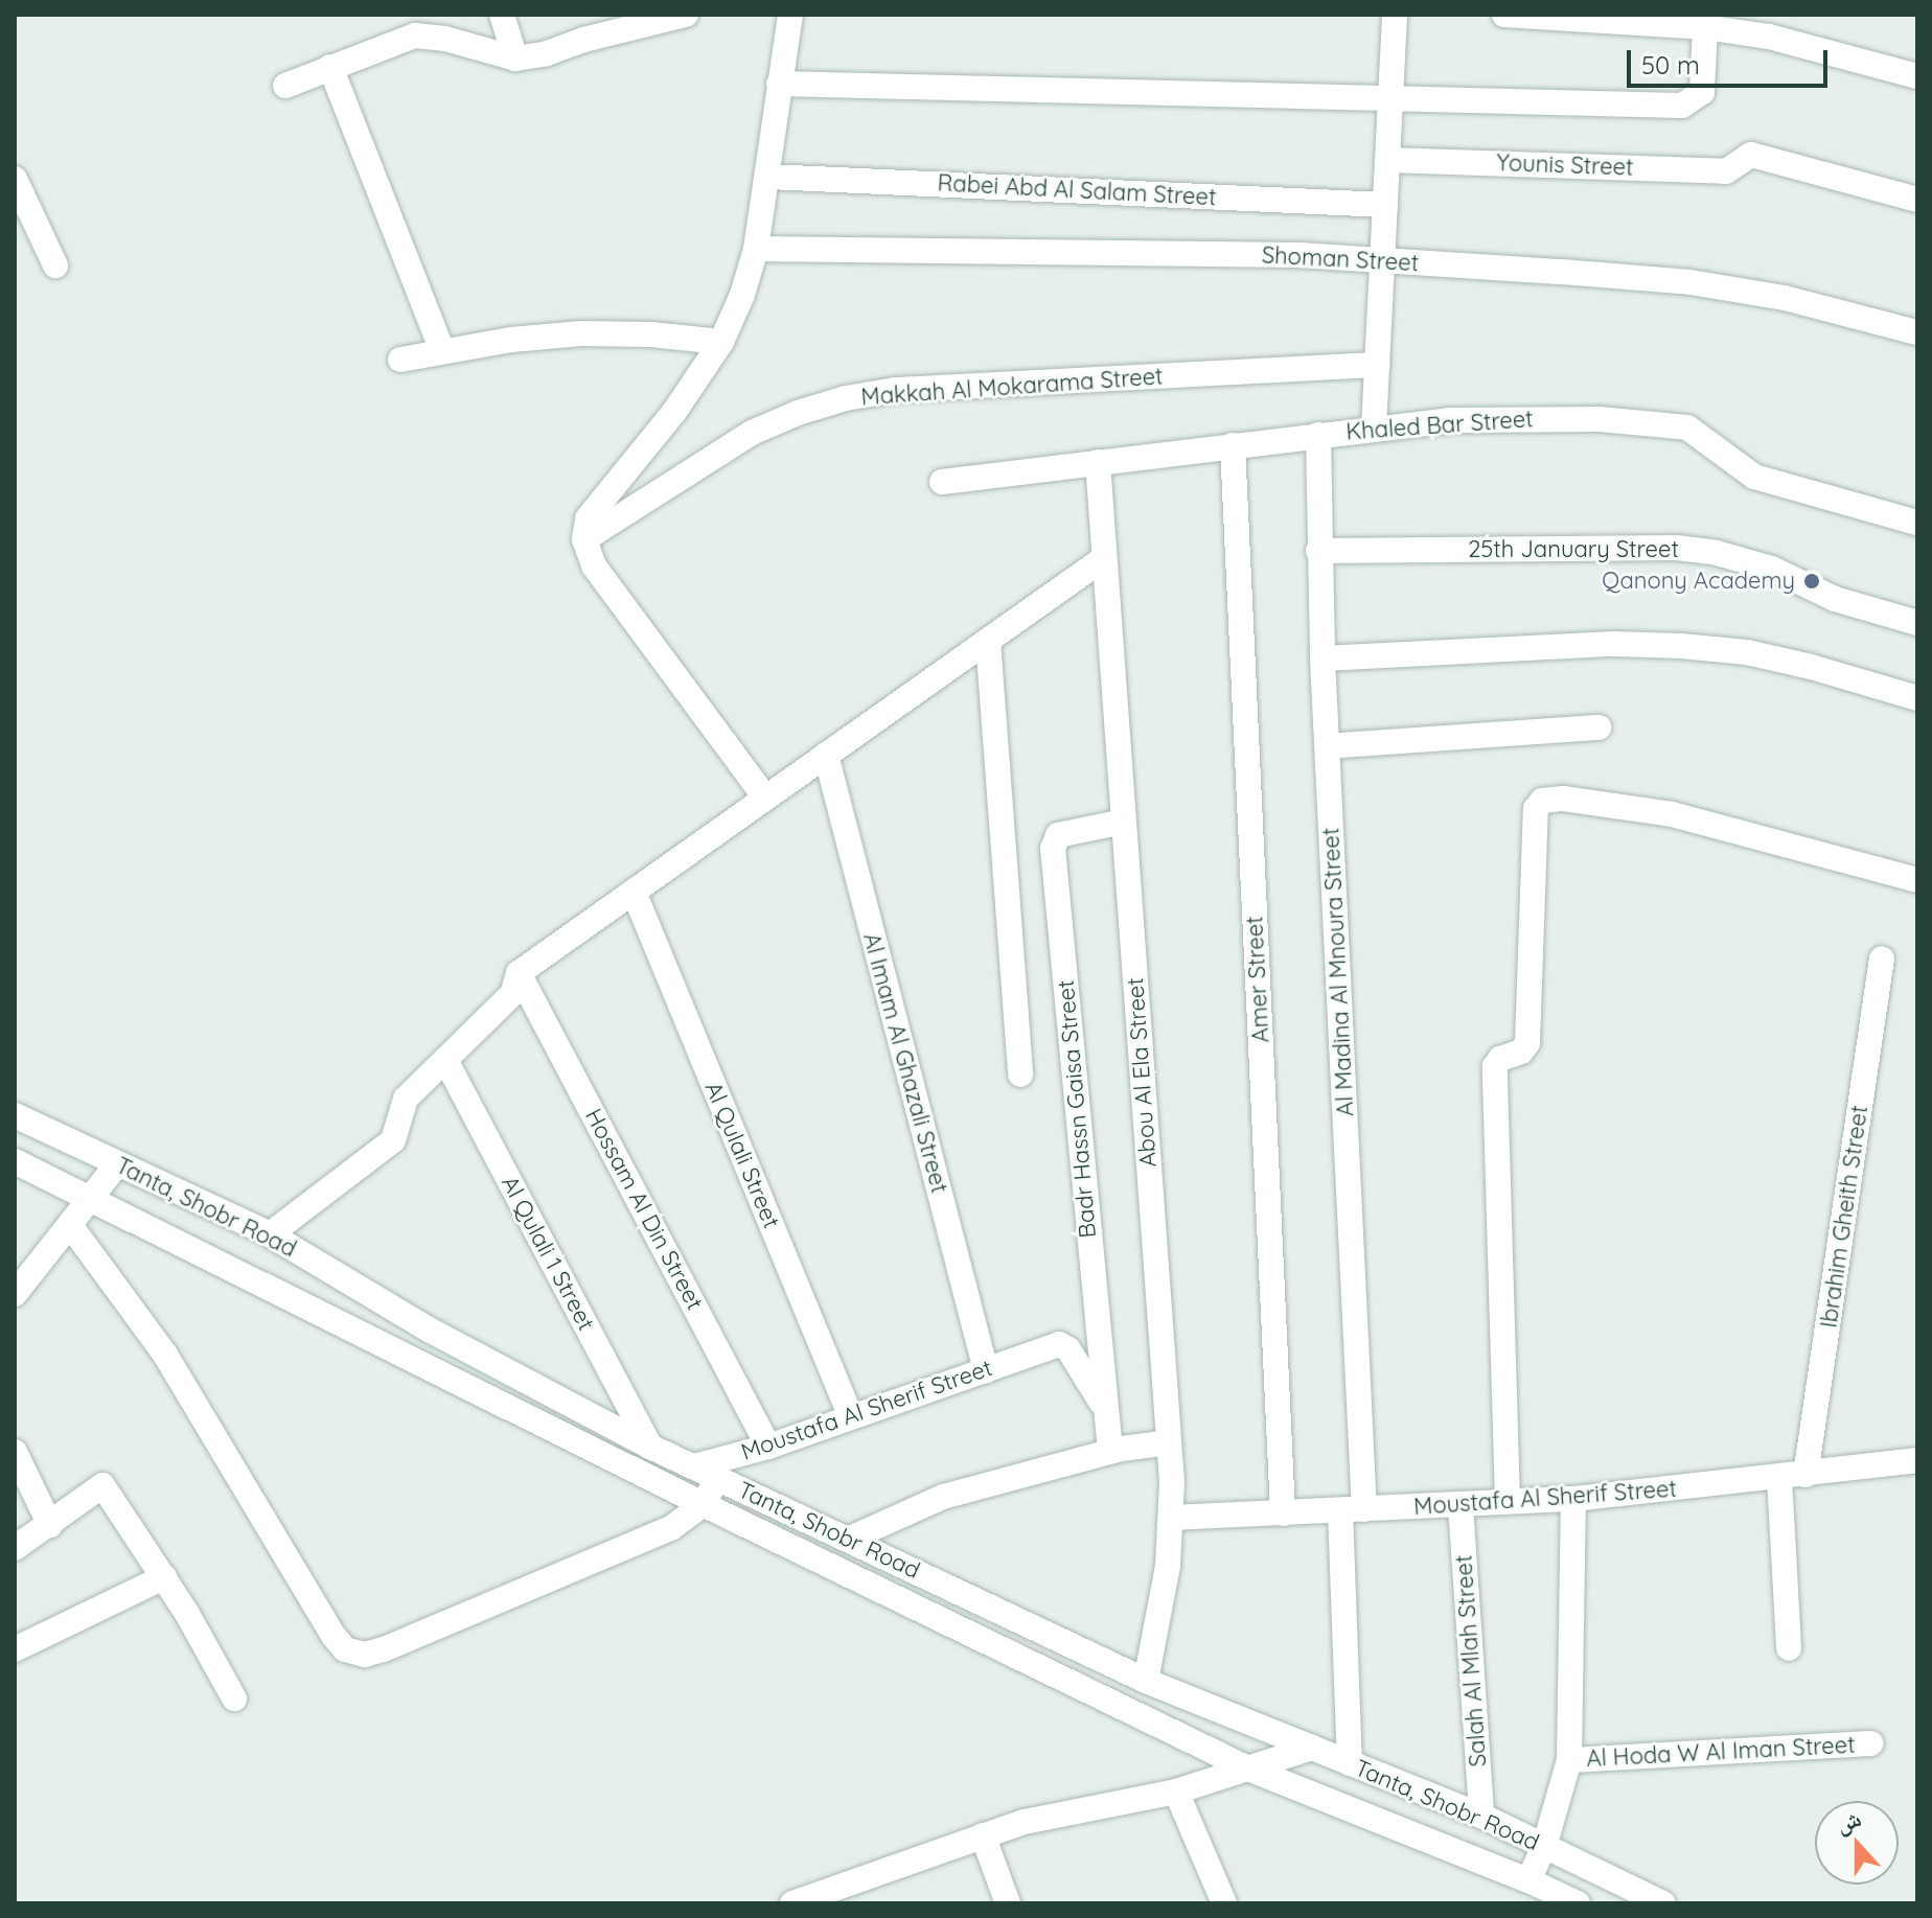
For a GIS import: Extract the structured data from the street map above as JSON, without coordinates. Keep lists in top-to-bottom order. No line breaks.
{"streets":{"street":["Younis Street","Rabei Abd Al Salam Street","Shoman Street","Makkah Al Mokarama Street","Khaled Bar Street","25th January Street","Al Madina Al Mnoura Street","Amer Street","Al Imam Al Ghazali Street","Abou Al Ela Street","Badr Hassn Gaisa Street","Al Qulali Street","Tanta, Shobr Road","Hossam Al Din Street","Ibrahim Gheith Street","Al Qulali 1 Street","Moustafa Al Sherif Street","Salah Al Mlah Street","Al Hoda W Al Iman Street"]},"crossings":[["Khaled Bar Street","Al Madina Al Mnoura Street"],["Khaled Bar Street","Amer Street"],["Khaled Bar Street","Abou Al Ela Street"],["25th January Street","Al Madina Al Mnoura Street"],["Al Madina Al Mnoura Street","Tanta, Shobr Road"],["Al Madina Al Mnoura Street","Moustafa Al Sherif Street"],["Amer Street","Moustafa Al Sherif Street"],["Al Imam Al Ghazali Street","Moustafa Al Sherif Street"],["Abou Al Ela Street","Badr Hassn Gaisa Street"],["Abou Al Ela Street","Tanta, Shobr Road"],["Abou Al Ela Street","Moustafa Al Sherif Street"],["Badr Hassn Gaisa Street","Moustafa Al Sherif Street"],["Al Qulali Street","Moustafa Al Sherif Street"],["Tanta, Shobr Road","Al Qulali 1 Street"],["Tanta, Shobr Road","Moustafa Al Sherif Street"],["Tanta, Shobr Road","Salah Al Mlah Street"],["Hossam Al Din Street","Moustafa Al Sherif Street"],["Ibrahim Gheith Street","Moustafa Al Sherif Street"],["Moustafa Al Sherif Street","Salah Al Mlah Street"]],"places":["Qanony Academy"],"scale_bar":"50 m","north":"top"}
